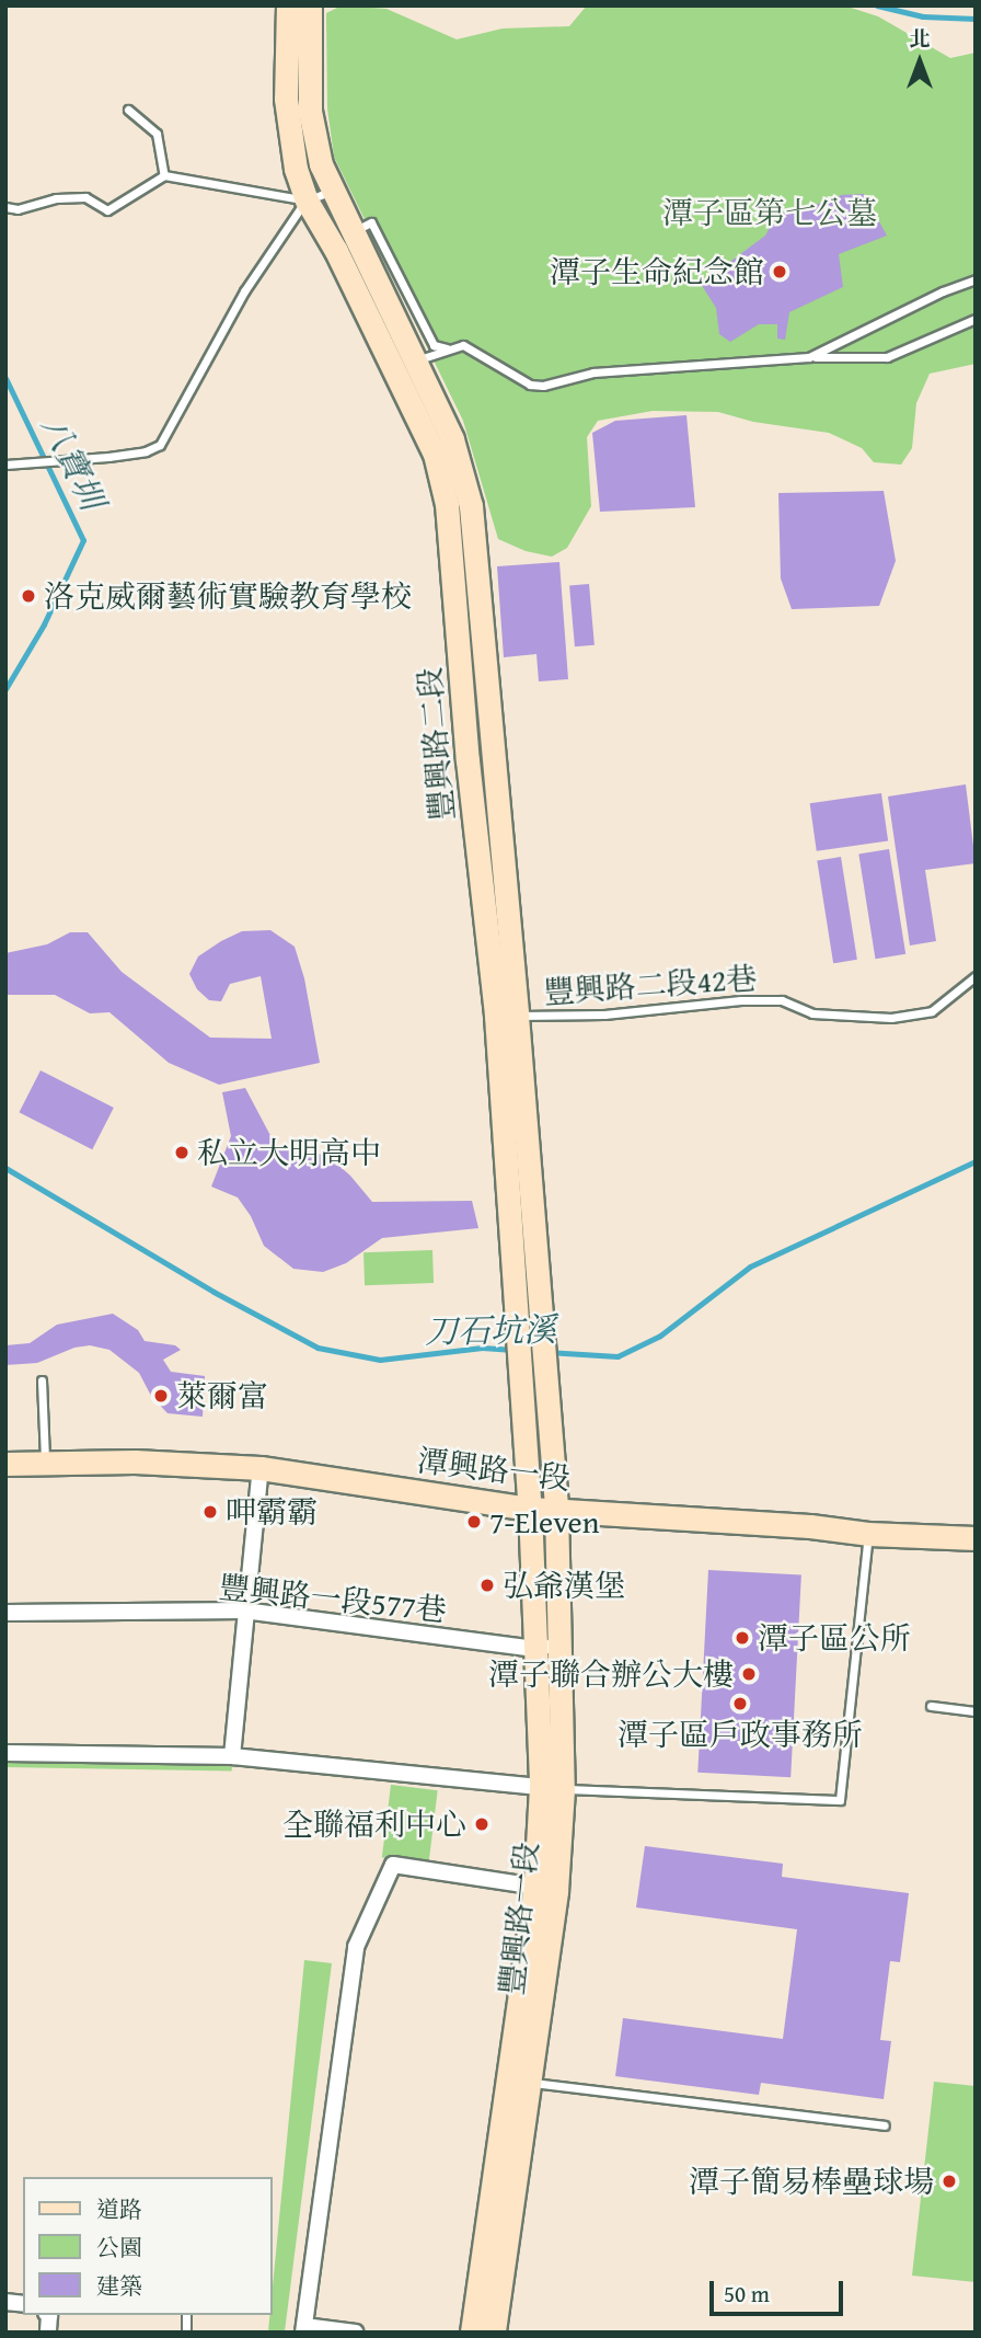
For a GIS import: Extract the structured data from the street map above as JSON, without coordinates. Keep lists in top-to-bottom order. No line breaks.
{"streets":{"street":["豐興路二段","潭興路一段","豐興路一段577巷","豐興路一段"],"lane":["豐興路二段42巷"]},"crossings":[["豐興路二段","豐興路二段42巷"],["豐興路二段","潭興路一段"],["豐興路二段","豐興路一段"],["潭興路一段","豐興路一段"],["豐興路一段577巷","豐興路一段"]],"water":["八寶圳","刀石坑溪"],"parks":["潭子區第七公墓"],"places":["潭子生命紀念館","洛克威爾藝術實驗教育學校","私立大明高中","萊爾富","呷霸霸","7-Eleven","弘爺漢堡","潭子區公所","潭子聯合辦公大樓","潭子區戶政事務所","全聯福利中心","潭子簡易棒壘球場"],"legend":["道路","公園","建築"],"scale_bar":"50 m","north":"top"}
